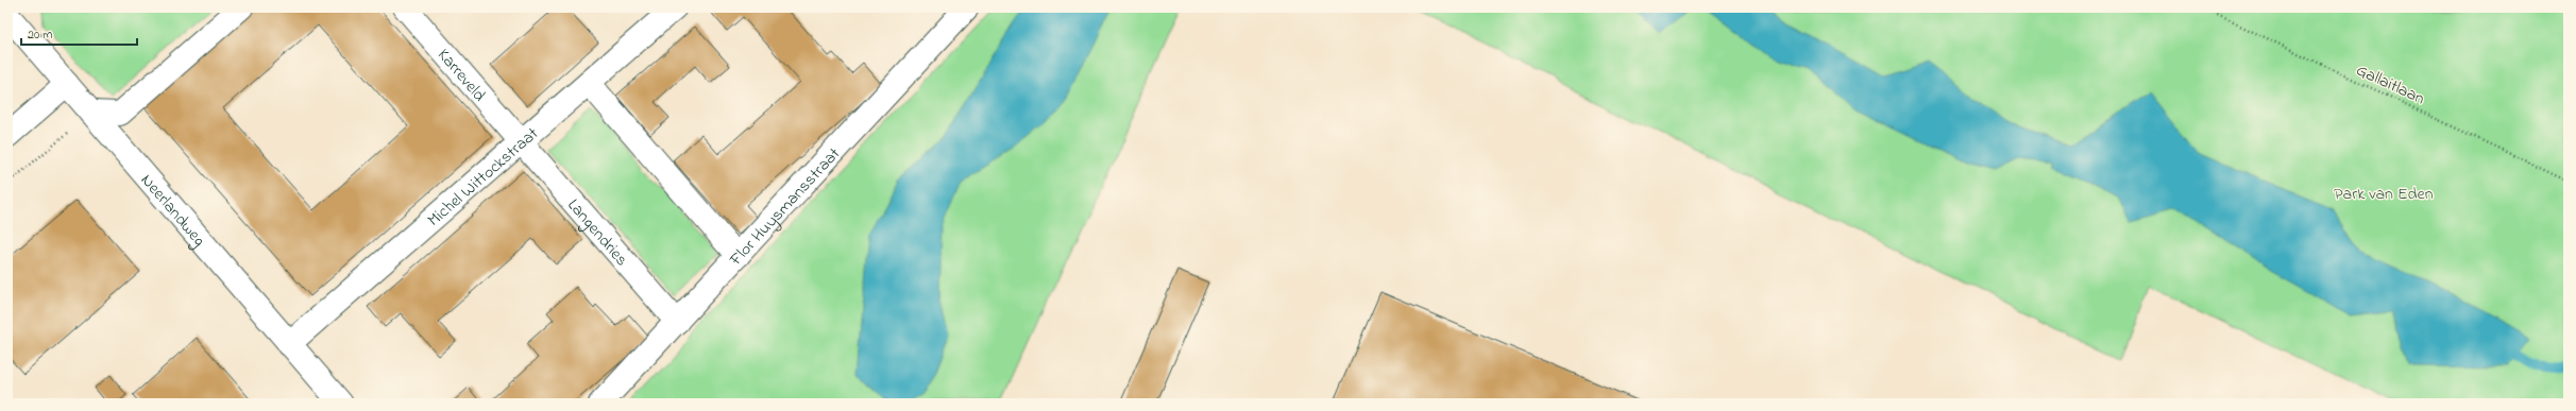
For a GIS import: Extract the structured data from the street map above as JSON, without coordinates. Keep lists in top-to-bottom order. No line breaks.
{"streets":{"street":["Karreveld","Michel Wittockstraat","Flor Huysmansstraat","Neerlandweg","Langendries"],"path":["Gallaitlaan"]},"crossings":[["Karreveld","Michel Wittockstraat"],["Karreveld","Langendries"],["Michel Wittockstraat","Neerlandweg"],["Michel Wittockstraat","Langendries"],["Flor Huysmansstraat","Langendries"]],"parks":["Park van Eden"],"scale_bar":"20 m"}
